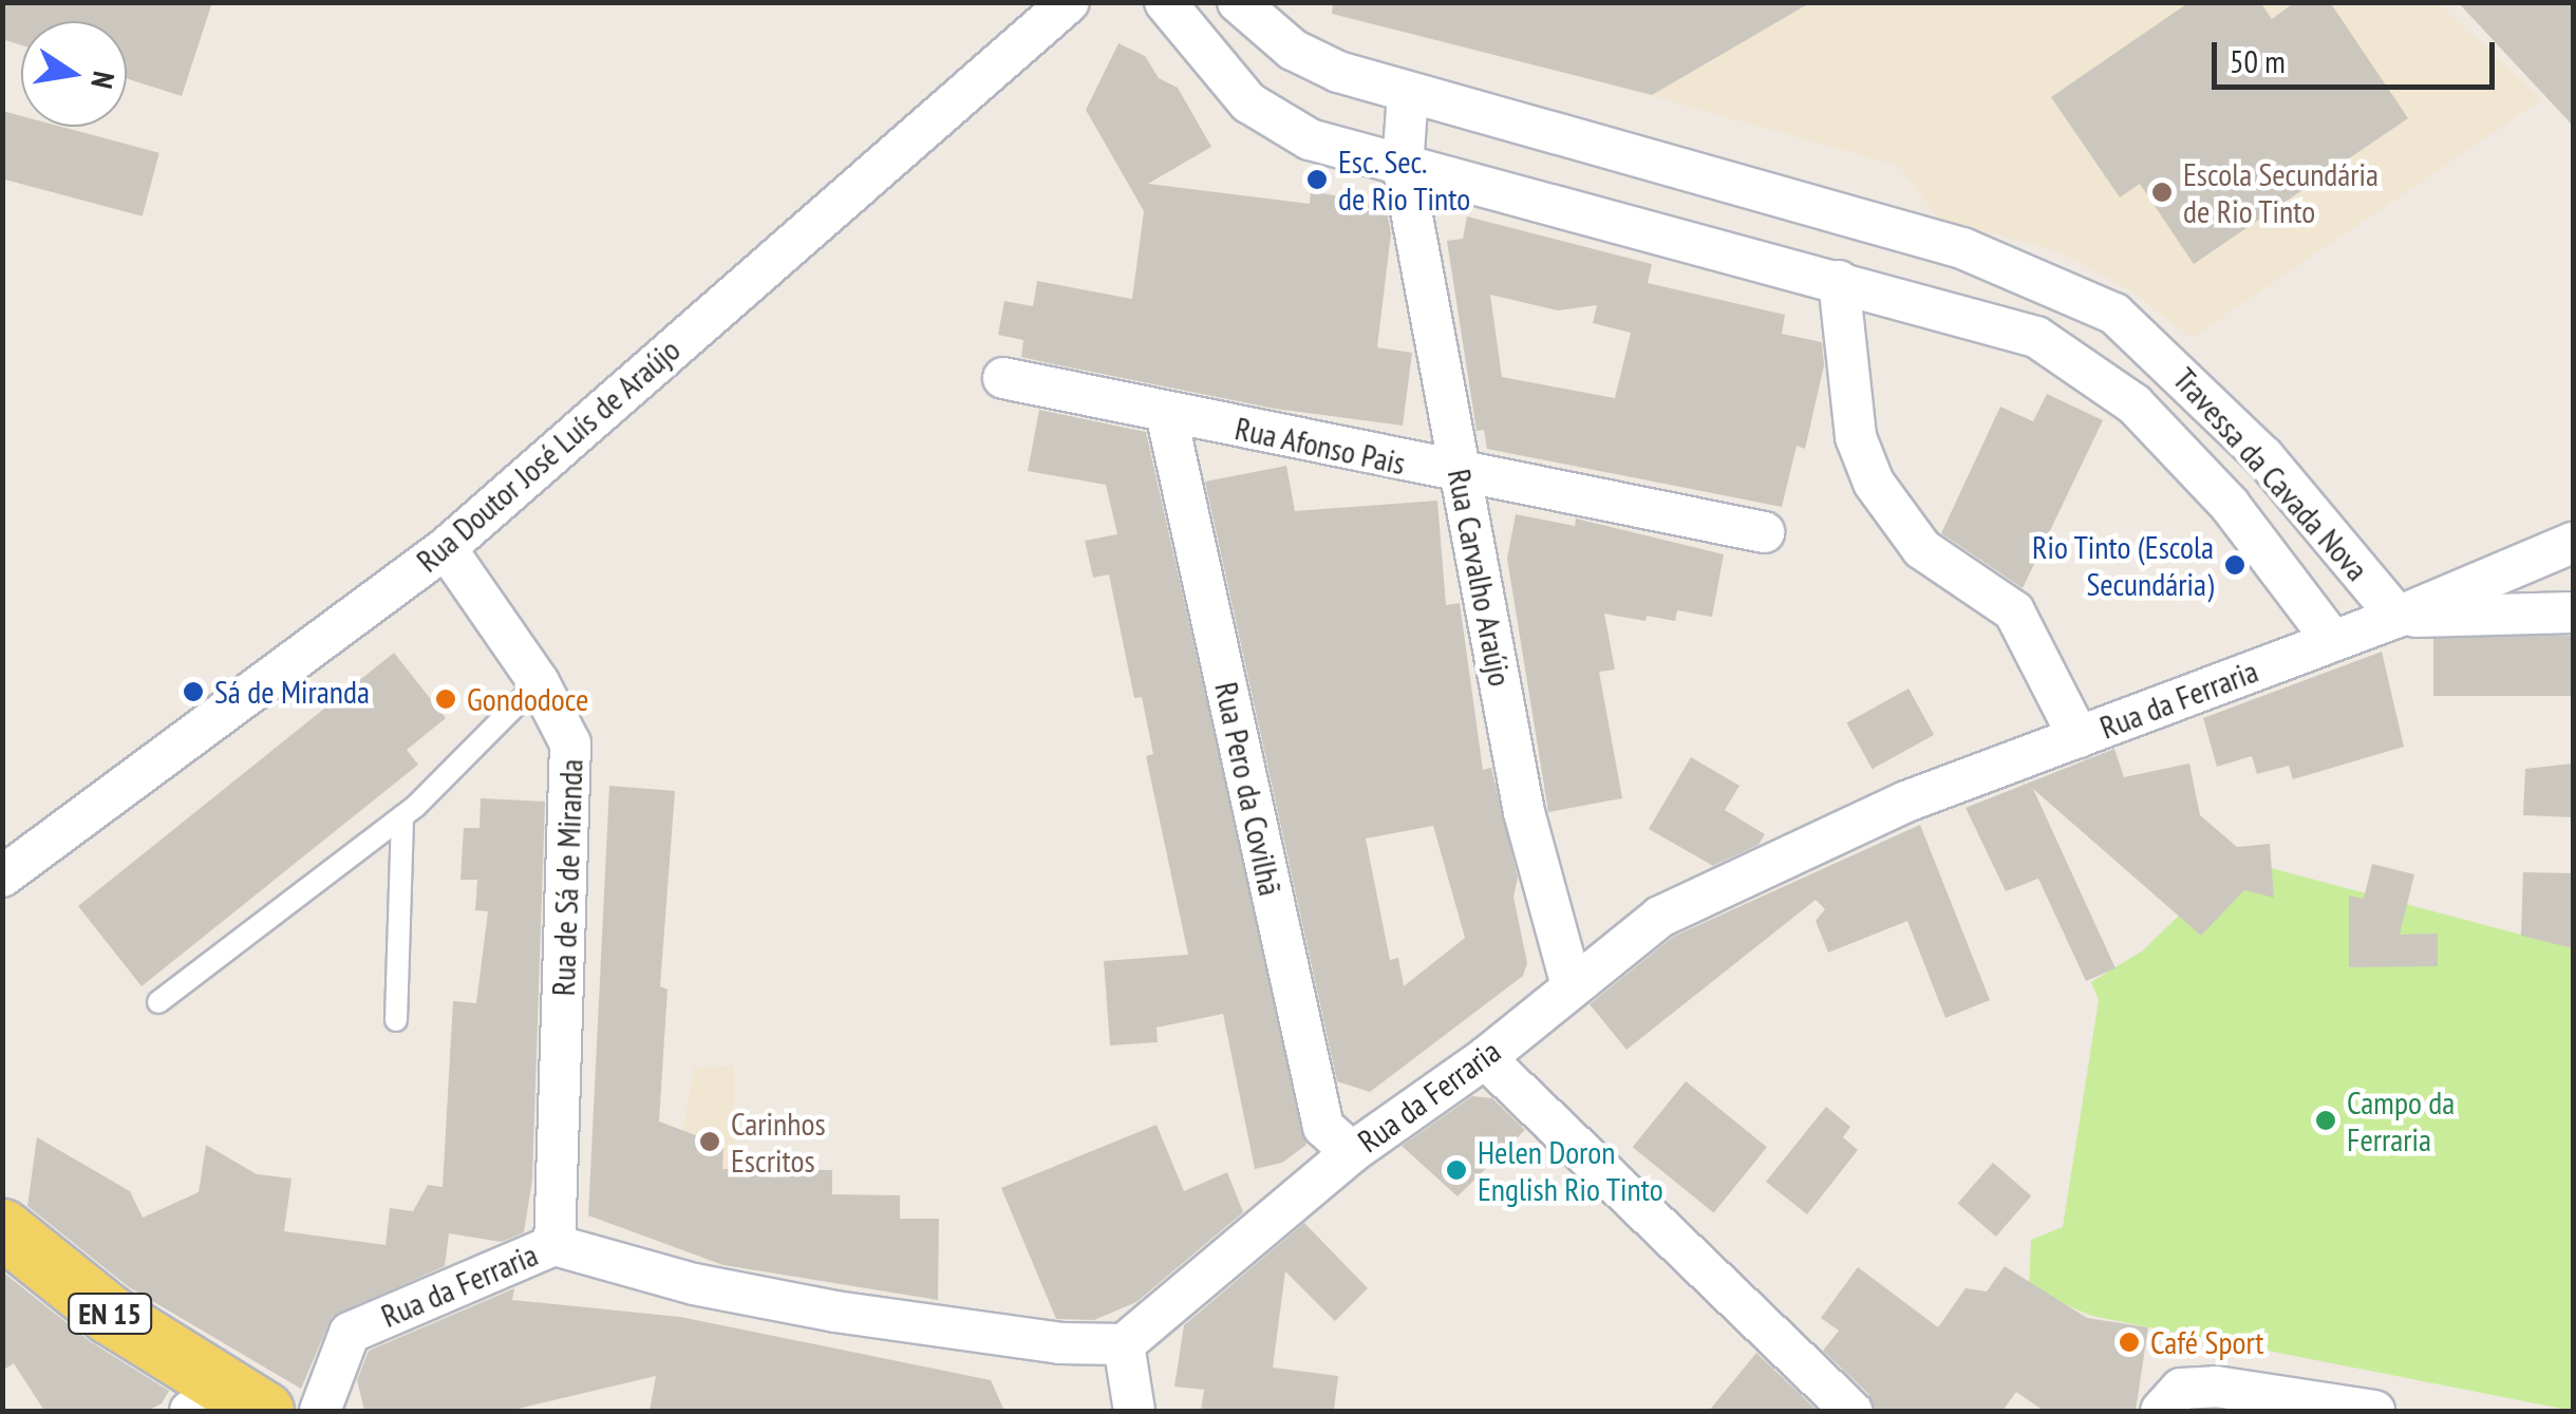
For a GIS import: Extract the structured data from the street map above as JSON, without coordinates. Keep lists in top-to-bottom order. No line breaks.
{"streets":{"main road":["EN 15"],"street":["Rua Afonso Pais","Rua Doutor José Luís de Araújo","Travessa da Cavada Nova","Rua Carvalho Araújo","Rua da Ferraria","Rua Pero da Covilhã","Rua de Sá de Miranda"]},"crossings":[["Rua Afonso Pais","Rua Carvalho Araújo"],["Rua Afonso Pais","Rua Pero da Covilhã"],["Rua Doutor José Luís de Araújo","Rua de Sá de Miranda"],["Travessa da Cavada Nova","Rua Carvalho Araújo"],["Travessa da Cavada Nova","Rua da Ferraria"],["Rua Carvalho Araújo","Rua da Ferraria"],["Rua da Ferraria","Rua Pero da Covilhã"],["Rua da Ferraria","Rua de Sá de Miranda"]],"places":["Esc. Sec. de Rio Tinto","Escola Secundária de Rio Tinto","Rio Tinto (Escola Secundária)","Sá de Miranda","Gondodoce","Campo da Ferraria","Carinhos Escritos","Helen Doron English Rio Tinto","Café Sport"],"scale_bar":"50 m","north":"right"}
